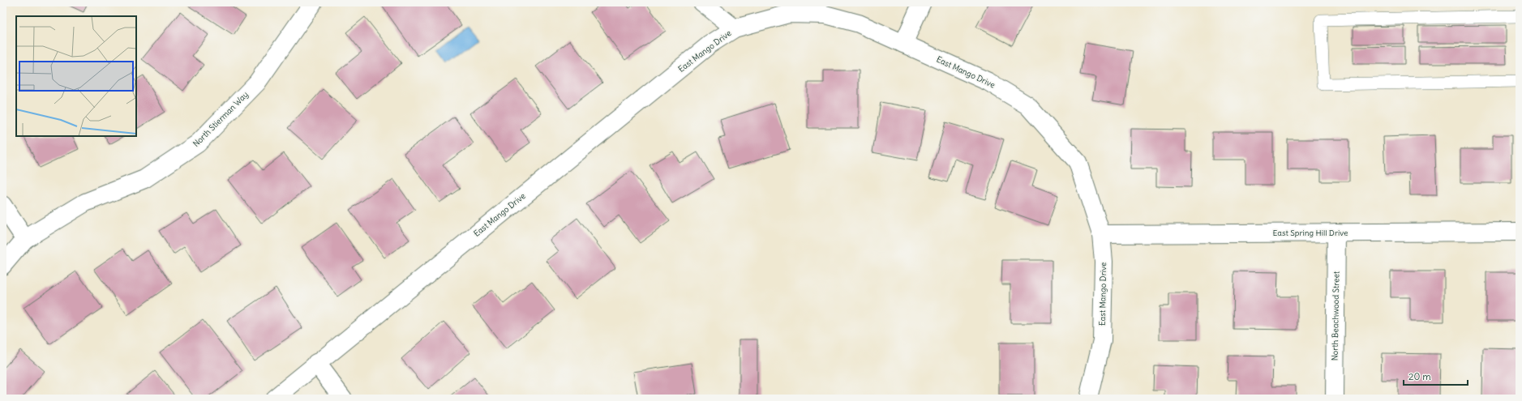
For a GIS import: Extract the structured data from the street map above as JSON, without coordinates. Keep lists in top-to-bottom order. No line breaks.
{"streets":{"street":["East Mango Drive","North Stierman Way","East Spring Hill Drive","North Beachwood Street"]},"crossings":[["East Mango Drive","East Spring Hill Drive"],["East Spring Hill Drive","North Beachwood Street"]],"scale_bar":"20 m"}
